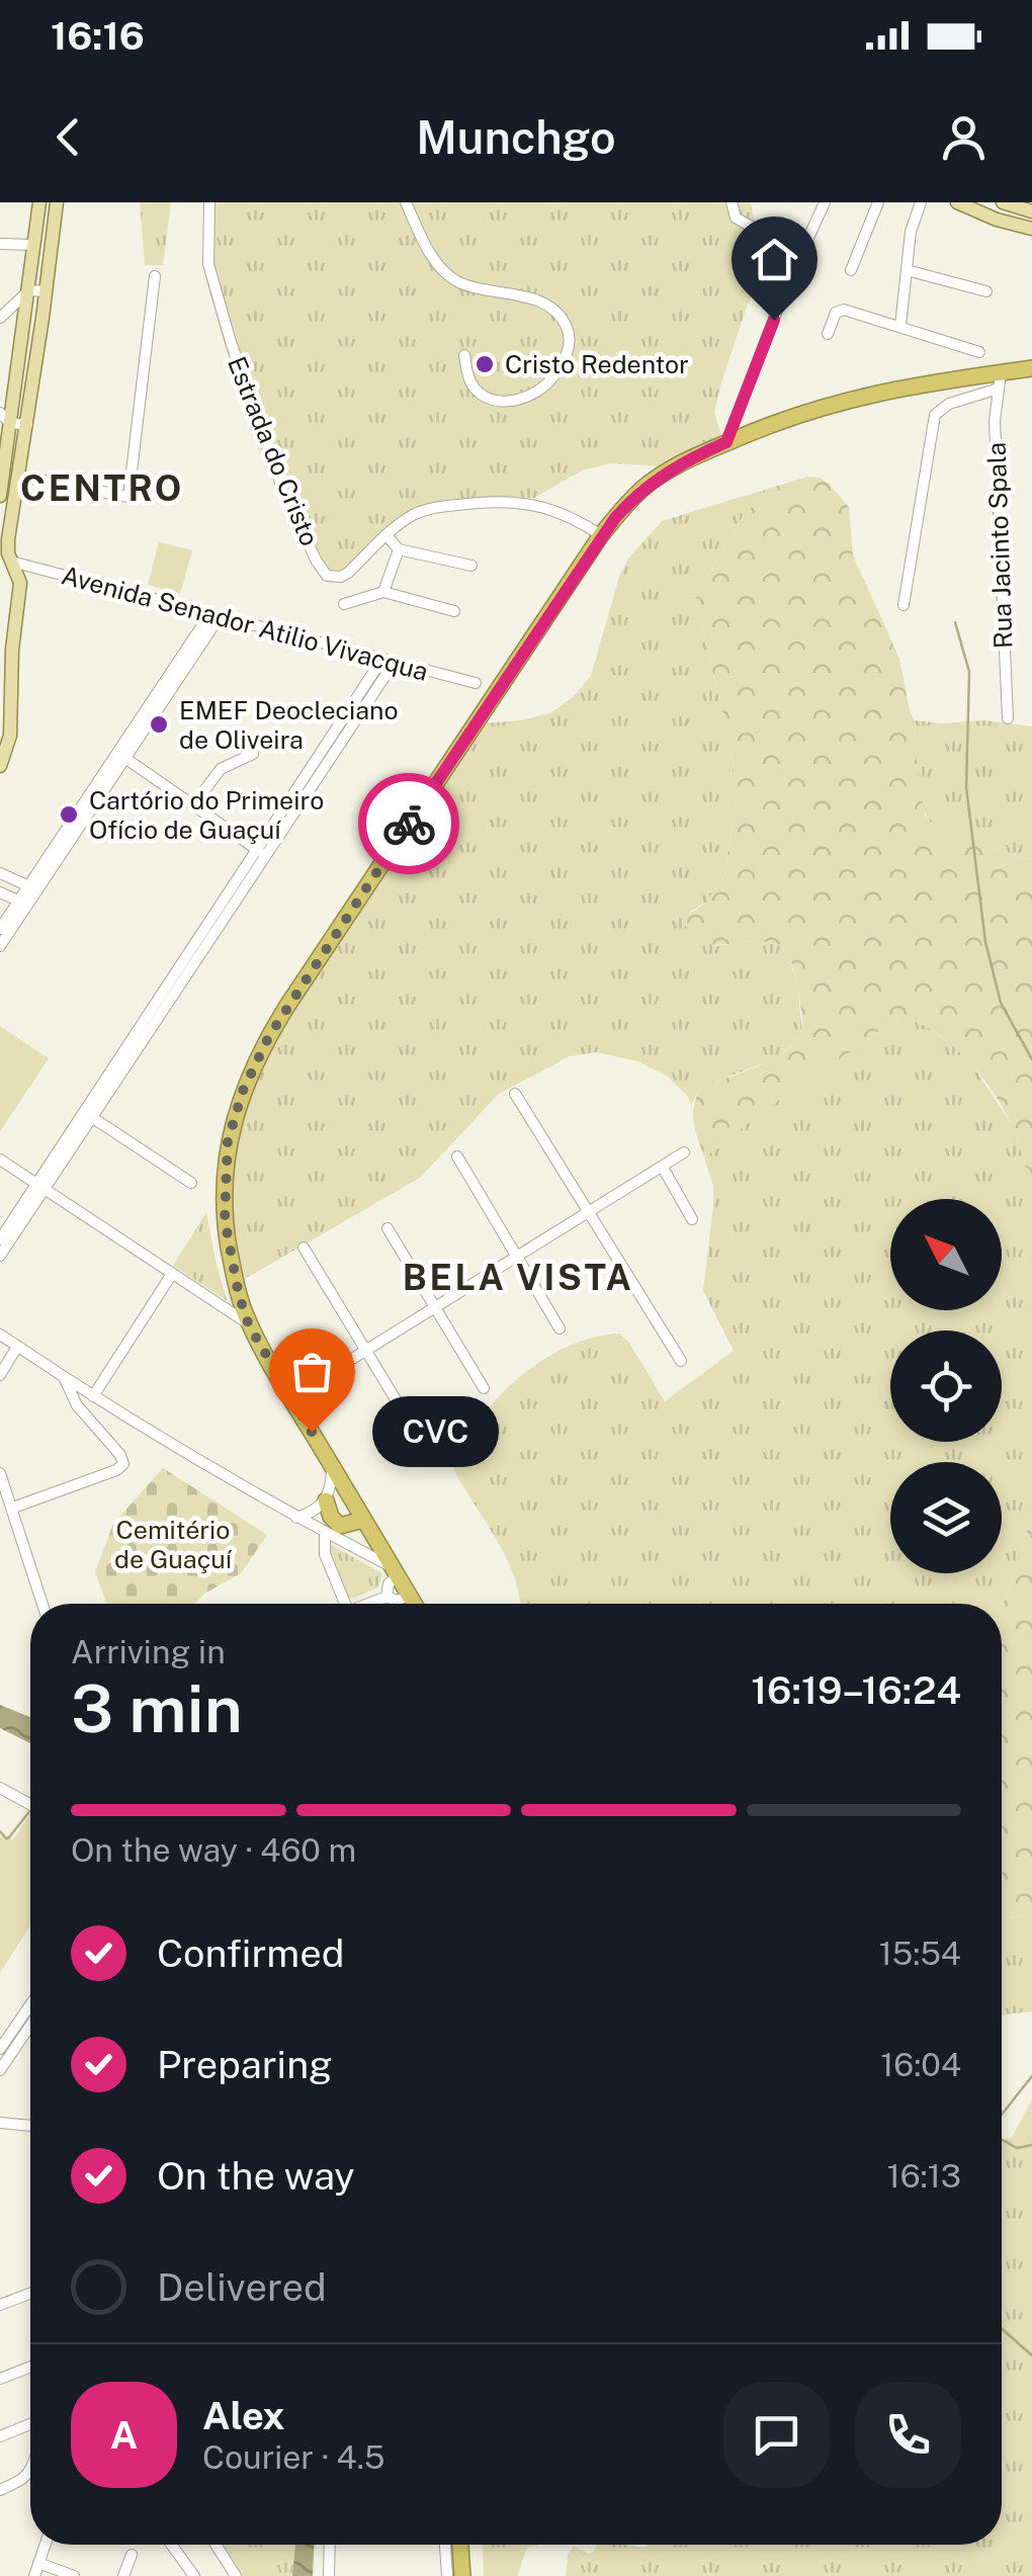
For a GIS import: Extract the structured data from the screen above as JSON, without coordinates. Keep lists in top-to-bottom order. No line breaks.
{"streets":{"street":["Estrada do Cristo","Rua Jacinto Spala","Avenida Senador Atilio Vivacqua"]},"districts":["CENTRO","BELA VISTA"],"parks":["Cemitério de Guaçuí"],"places":["Cristo Redentor","EMEF Deocleciano de Oliveira","Cartório do Primeiro Ofício de Guaçuí","CVC"],"north":"top left","page":{"status":"16:16","header":"Munchgo","bubble":"CVC","heading":["3 min","Arriving in","16:19–16:24"],"panel":["Alex","Courier · 4.5"],"bar":"On the way · 460 m","list":[["Confirmed","15:54"],["Preparing","16:04"],["On the way","16:13"],"Delivered"],"round":"A"}}
